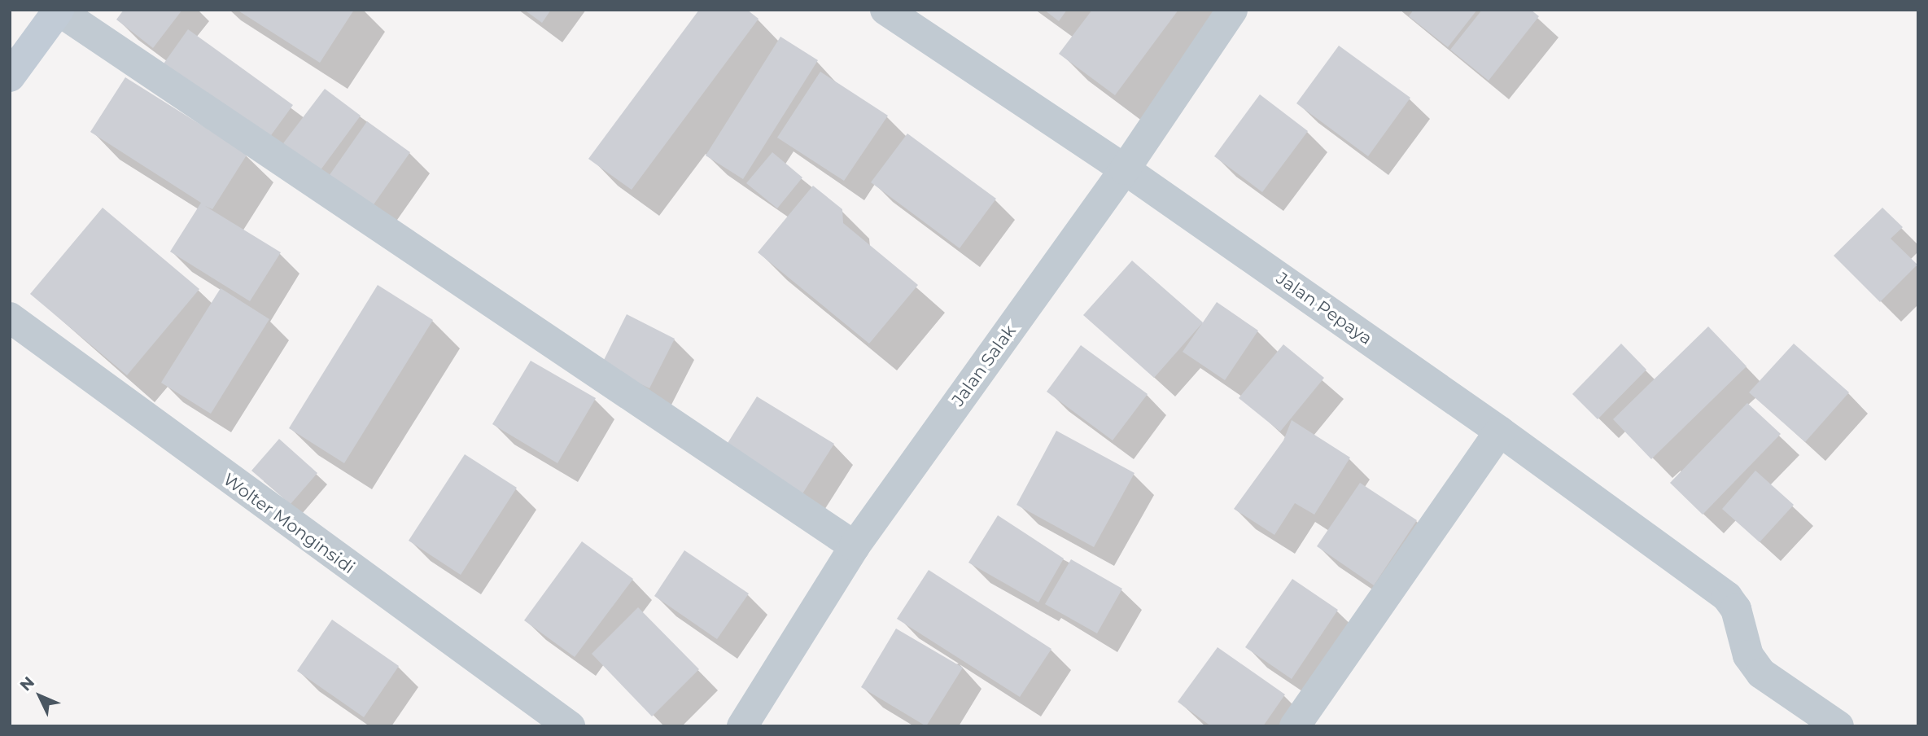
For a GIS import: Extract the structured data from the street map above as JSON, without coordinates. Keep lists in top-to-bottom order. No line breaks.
{"streets":{"street":["Jalan Pepaya","Jalan Salak","Wolter Monginsidi"]},"crossings":[["Jalan Pepaya","Jalan Salak"]],"north":"top left"}
